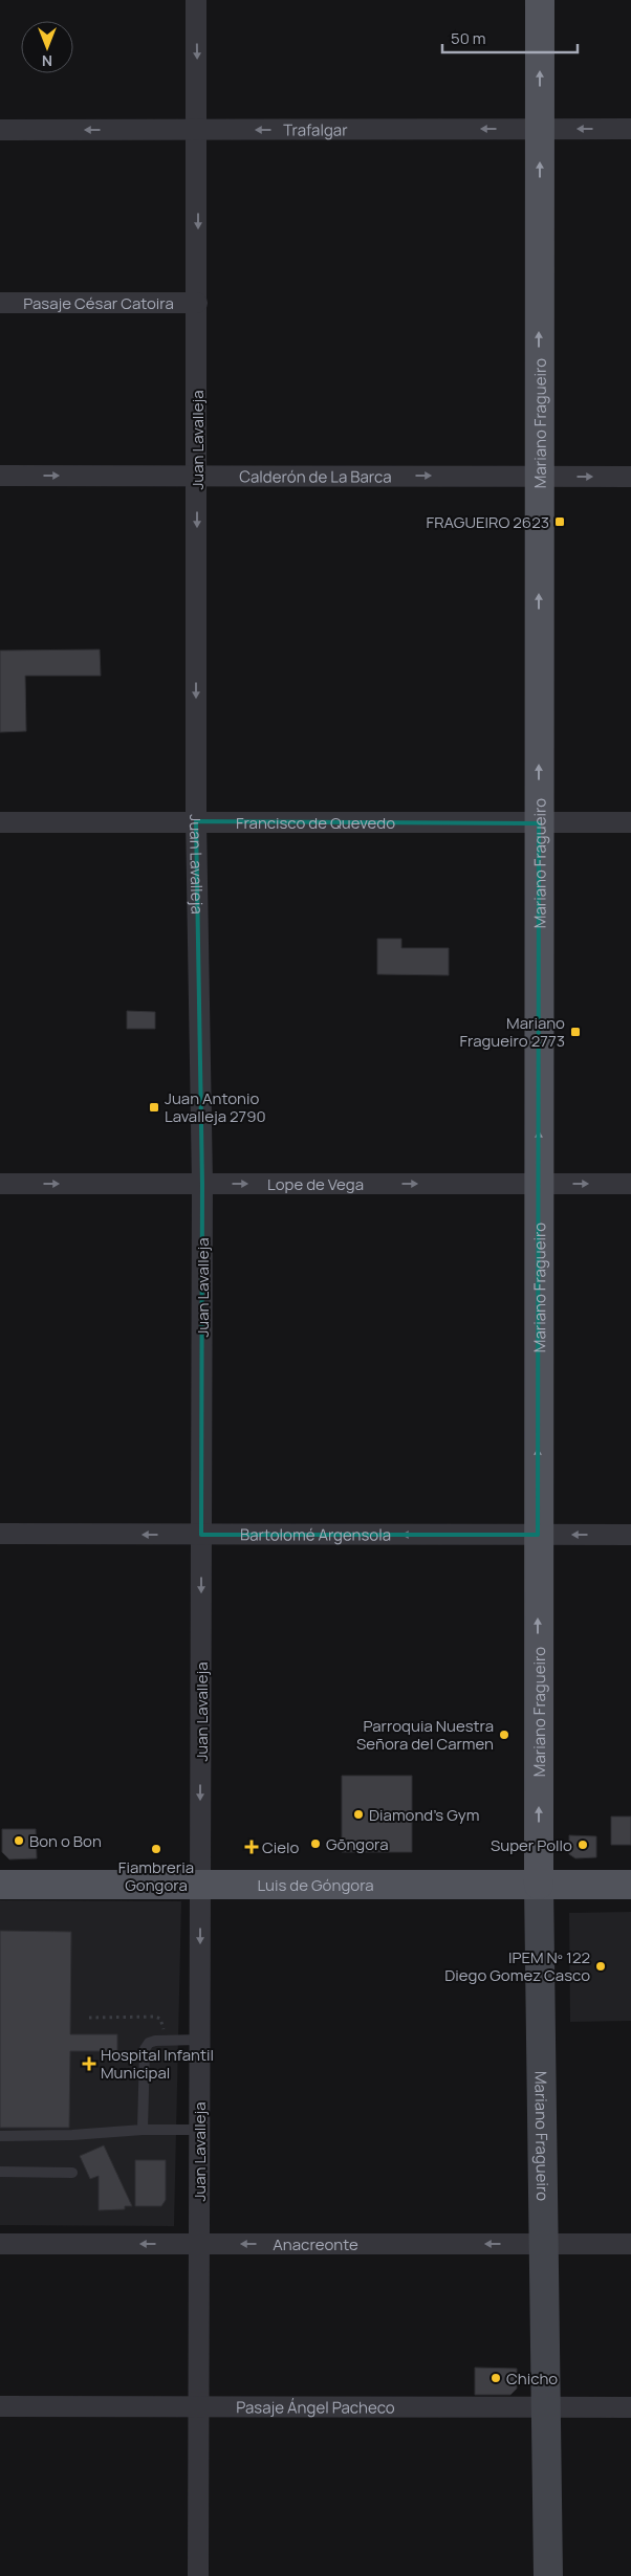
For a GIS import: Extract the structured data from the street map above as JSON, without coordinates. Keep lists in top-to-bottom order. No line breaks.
{"streets":{"main road":["Mariano Fragueiro","Luis de Góngora"],"street":["Trafalgar","Pasaje César Catoira","Juan Lavalleja","Calderón de La Barca","Francisco de Quevedo","Lope de Vega","Bartolomé Argensola","Anacreonte","Pasaje Ángel Pacheco"]},"crossings":[["Trafalgar","Mariano Fragueiro"],["Trafalgar","Juan Lavalleja"],["Pasaje César Catoira","Juan Lavalleja"],["Mariano Fragueiro","Calderón de La Barca"],["Mariano Fragueiro","Francisco de Quevedo"],["Mariano Fragueiro","Lope de Vega"],["Mariano Fragueiro","Bartolomé Argensola"],["Mariano Fragueiro","Luis de Góngora"],["Mariano Fragueiro","Anacreonte"],["Mariano Fragueiro","Pasaje Ángel Pacheco"],["Juan Lavalleja","Calderón de La Barca"],["Juan Lavalleja","Francisco de Quevedo"],["Juan Lavalleja","Lope de Vega"],["Juan Lavalleja","Bartolomé Argensola"],["Juan Lavalleja","Luis de Góngora"],["Juan Lavalleja","Anacreonte"],["Juan Lavalleja","Pasaje Ángel Pacheco"]],"one_way":["Trafalgar","Mariano Fragueiro","Juan Lavalleja","Calderón de La Barca","Lope de Vega","Bartolomé Argensola","Anacreonte"],"places":{"transit":["FRAGUEIRO 2623","Mariano Fragueiro 2773","Juan Antonio Lavalleja 2790"],"other":["Parroquia Nuestra Señora del Carmen","Diamond's Gym","Bon o Bon","Gōngora","Super Pollo","Fiambreria Gongora","IPEM Nº 122 Diego Gomez Casco","Chicho"],"health":["Cielo","Hospital Infantil Municipal"]},"scale_bar":"50 m","north":"bottom"}
